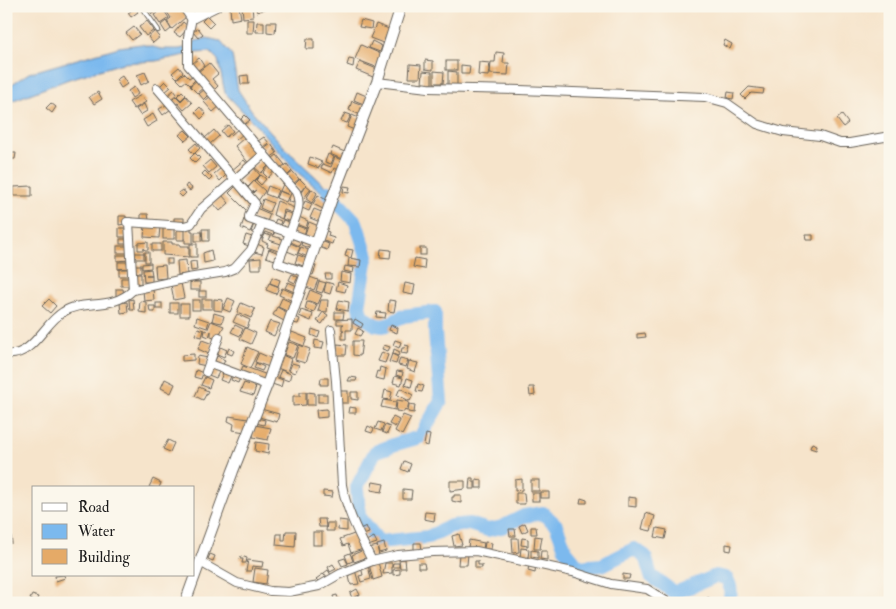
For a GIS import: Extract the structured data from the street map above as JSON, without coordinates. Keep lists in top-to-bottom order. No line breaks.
{"legend":["Road","Water","Building"]}
